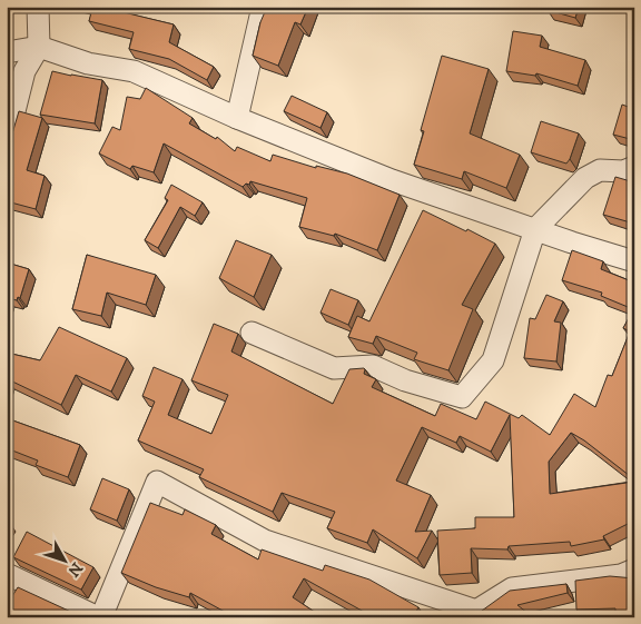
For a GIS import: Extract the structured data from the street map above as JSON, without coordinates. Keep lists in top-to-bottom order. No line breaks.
{"north":"bottom right"}
